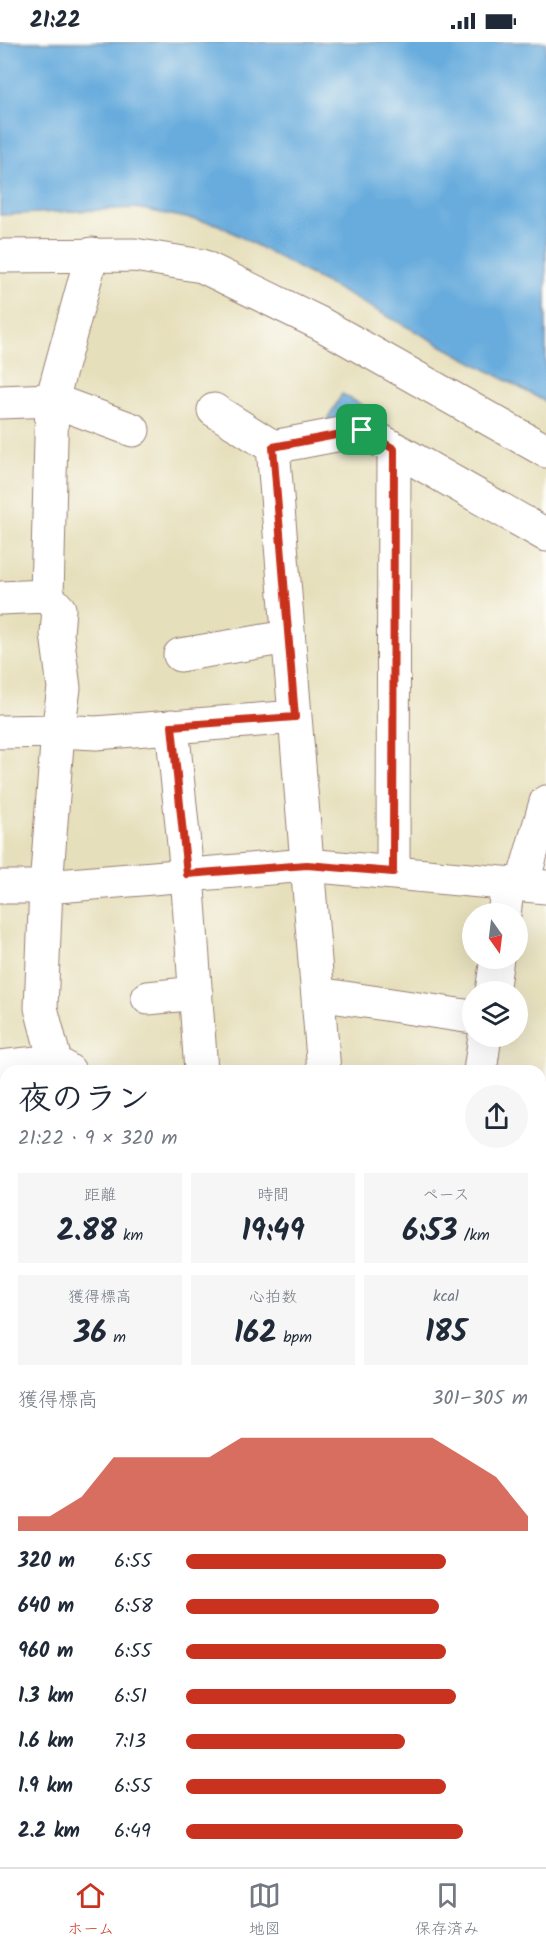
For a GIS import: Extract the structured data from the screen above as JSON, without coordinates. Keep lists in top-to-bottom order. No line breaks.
{"north":"bottom","page":{"status":"21:22","heading":["夜のラン","21:22 · 9 × 320 m"],"stats":[["距離","2.88 km"],["時間","19:49"],["ペース","6:53 /km"],["獲得標高","36 m"],["心拍数","162 bpm"],["kcal","185"]],"chart":["獲得標高","301–305 m"],"list":[{"name":"320 m","note":"6:55"},{"name":"640 m","note":"6:58"},{"name":"960 m","note":"6:55"},{"name":"1.3 km","note":"6:51"},{"name":"1.6 km","note":"7:13"},{"name":"1.9 km","note":"6:55"},{"name":"2.2 km","note":"6:49"}],"tabs":["ホーム","地図","保存済み"]}}
